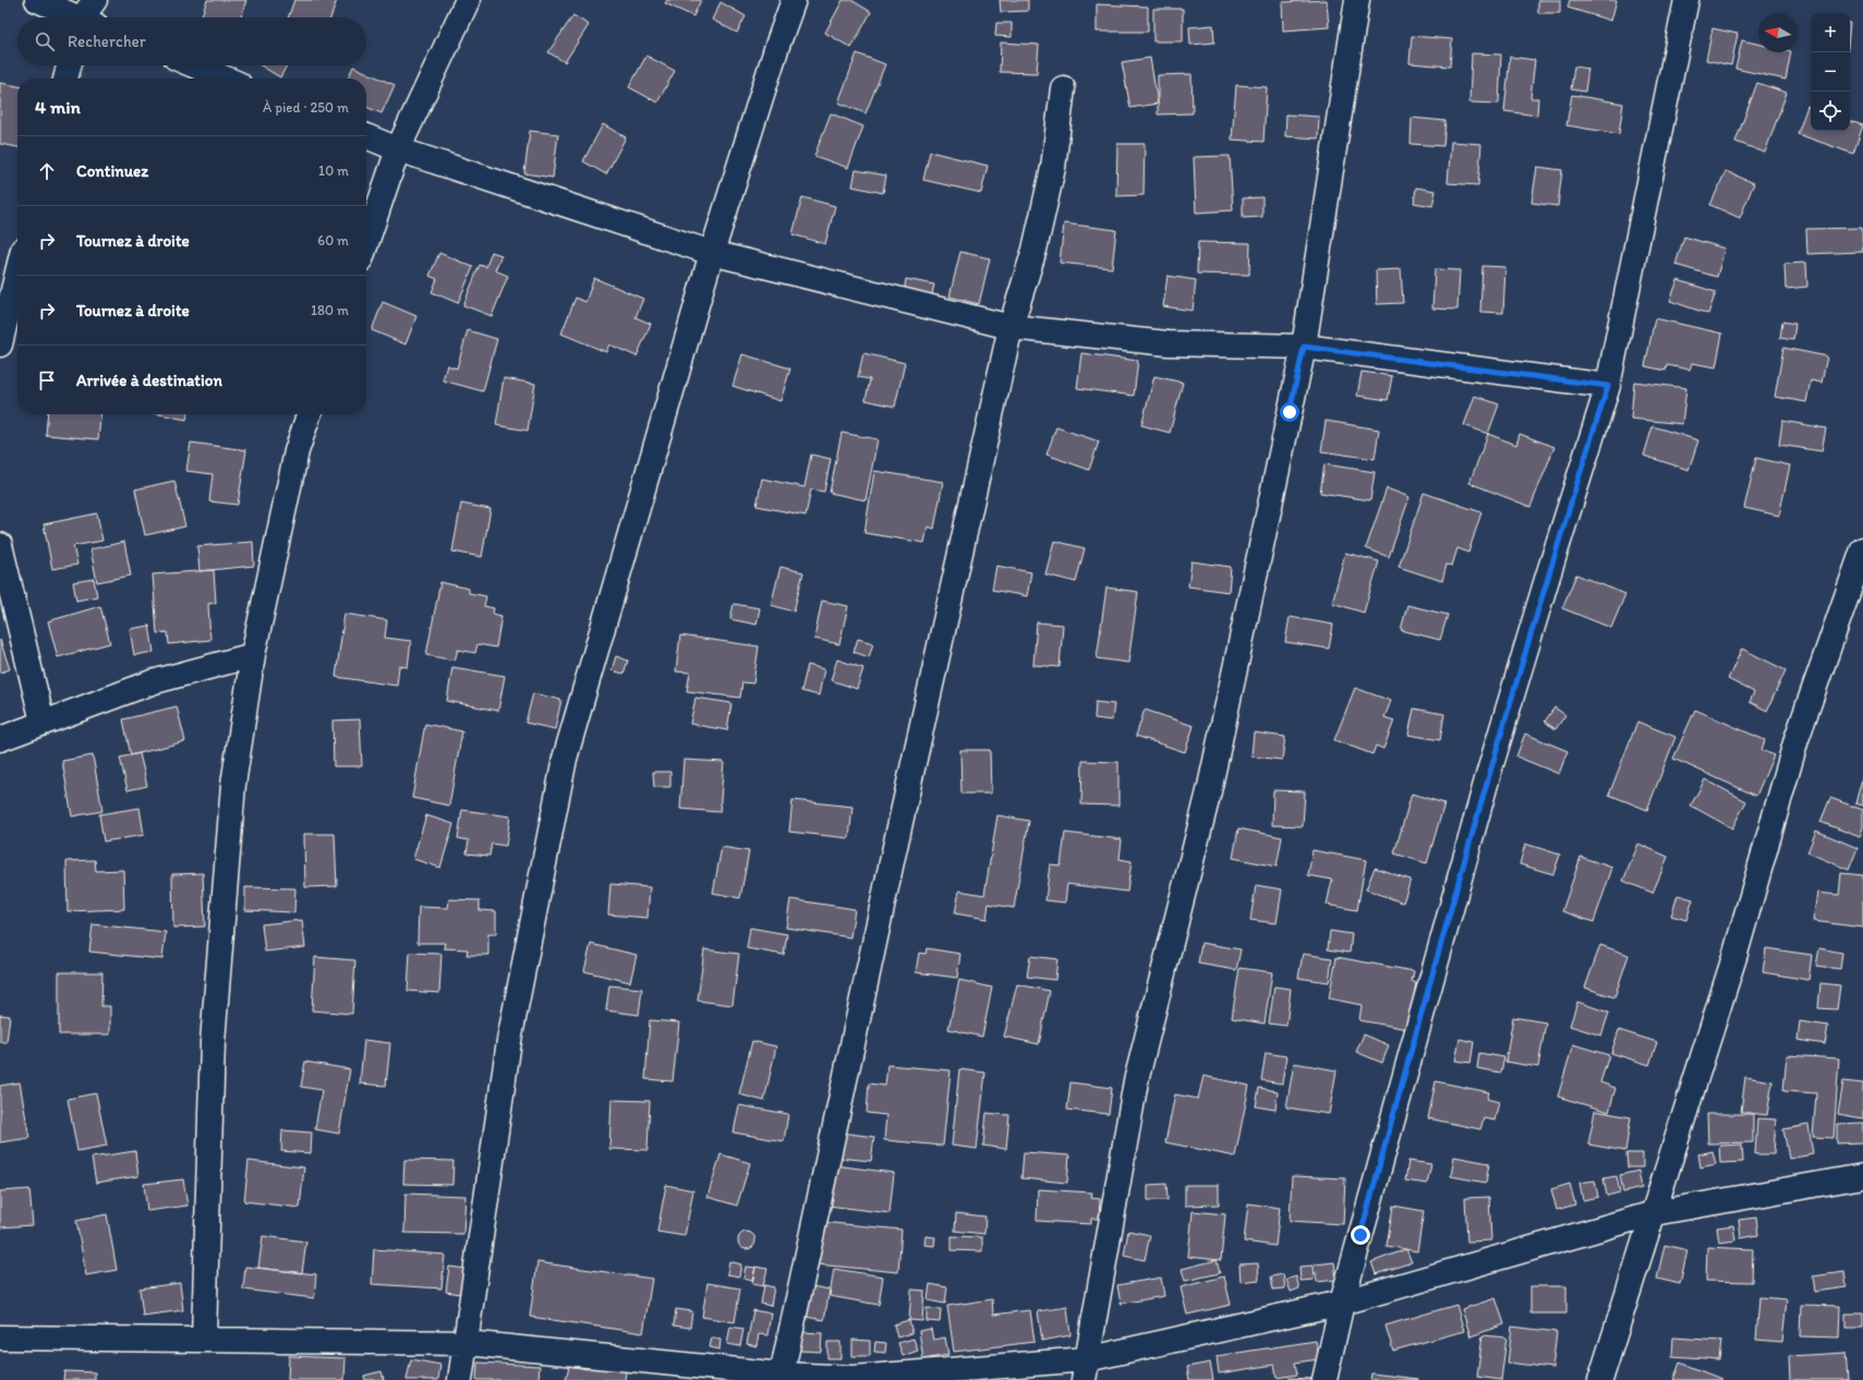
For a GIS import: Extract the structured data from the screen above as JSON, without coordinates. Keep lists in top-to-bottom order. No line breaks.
{"north":"left","page":{"map_buttons":["+","−"],"search":"Rechercher","heading":["4 min","À pied · 250 m"],"list":[["Continuez","10 m"],["Tournez à droite","60 m"],["Tournez à droite","180 m"],"Arrivée à destination"]}}
